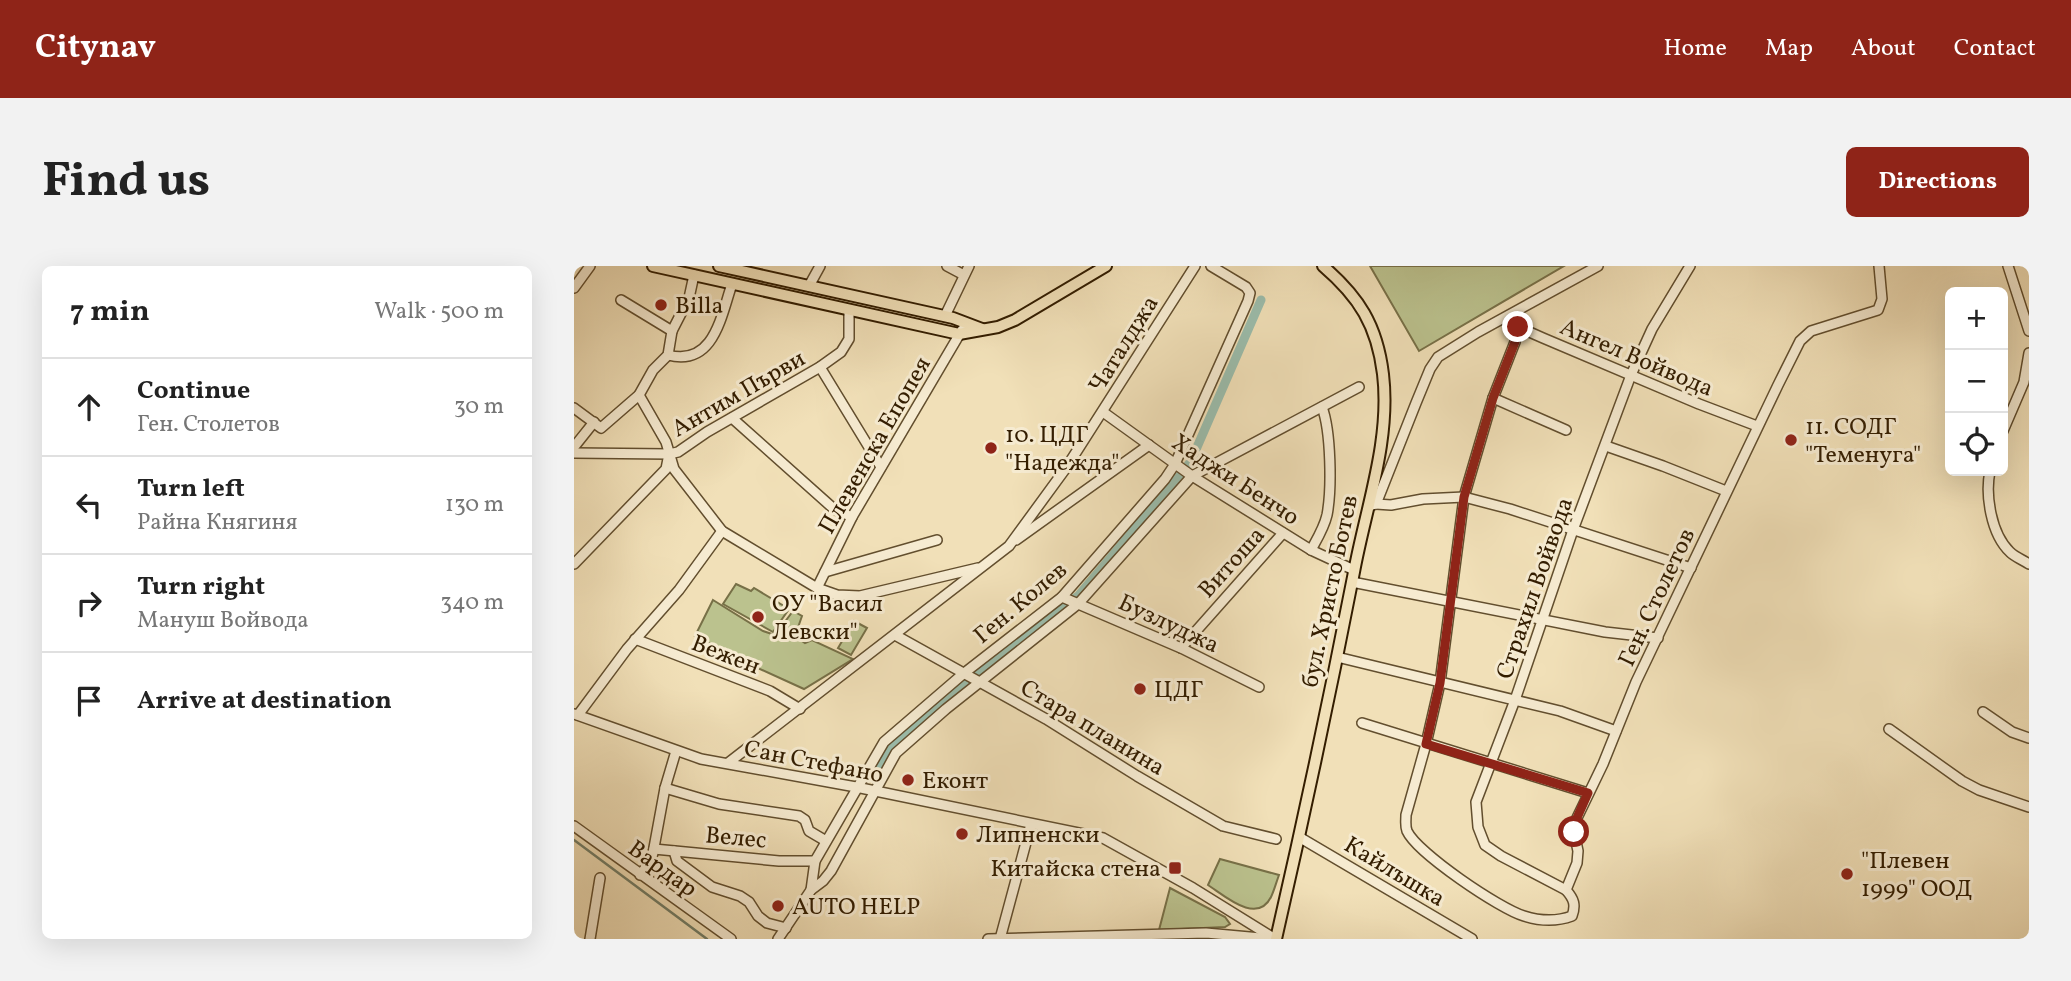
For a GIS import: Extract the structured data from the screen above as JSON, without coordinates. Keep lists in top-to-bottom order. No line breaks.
{"streets":{"main road":["бул. Христо Ботев"],"street":["Чаталджа","Ангел Войвода","Антим Първи","Плевенска Епопея","Хаджи Бенчо","Витоша","Страхил Войвода","Ген. Столетов","Ген. Колев","Бузлуджа","Вежен","Стара планина","Сан Стефано","Велес","Вардар","Кайлъшка"]},"crossings":[["Чаталджа","Хаджи Бенчо"],["Чаталджа","Вежен"],["Чаталджа","Стара планина"],["Чаталджа","Сан Стефано"],["Ангел Войвода","Страхил Войвода"],["Ангел Войвода","Ген. Столетов"],["Хаджи Бенчо","Витоша"],["Хаджи Бенчо","бул. Христо Ботев"],["Хаджи Бенчо","Ген. Колев"],["Витоша","Бузлуджа"],["Страхил Войвода","Ген. Столетов"],["бул. Христо Ботев","Сан Стефано"],["бул. Христо Ботев","Кайлъшка"],["Ген. Колев","Бузлуджа"],["Ген. Колев","Стара планина"],["Ген. Колев","Сан Стефано"],["Ген. Колев","Велес"]],"places":{"other":["Billa","11. СОДГ \"Теменуга\"","10. ЦДГ \"Надежда\"","ОУ \"Васил Левски\"","ЦДГ","Еконт","Липненски","\"Плевен 1999\" ООД","AUTO HELP"],"transit":["Китайска стена"]},"page":{"header":"Citynav","nav":["Home","Map","About","Contact"],"buttons":"Directions","title":"Find us","heading":["7 min","Walk · 500 m"],"map_buttons":["+","−"],"list":[["Continue","Ген. Столетов","30 m"],["Turn left","Райна Княгиня","130 m"],["Turn right","Мануш Войвода","340 m"],"Arrive at destination"]}}
